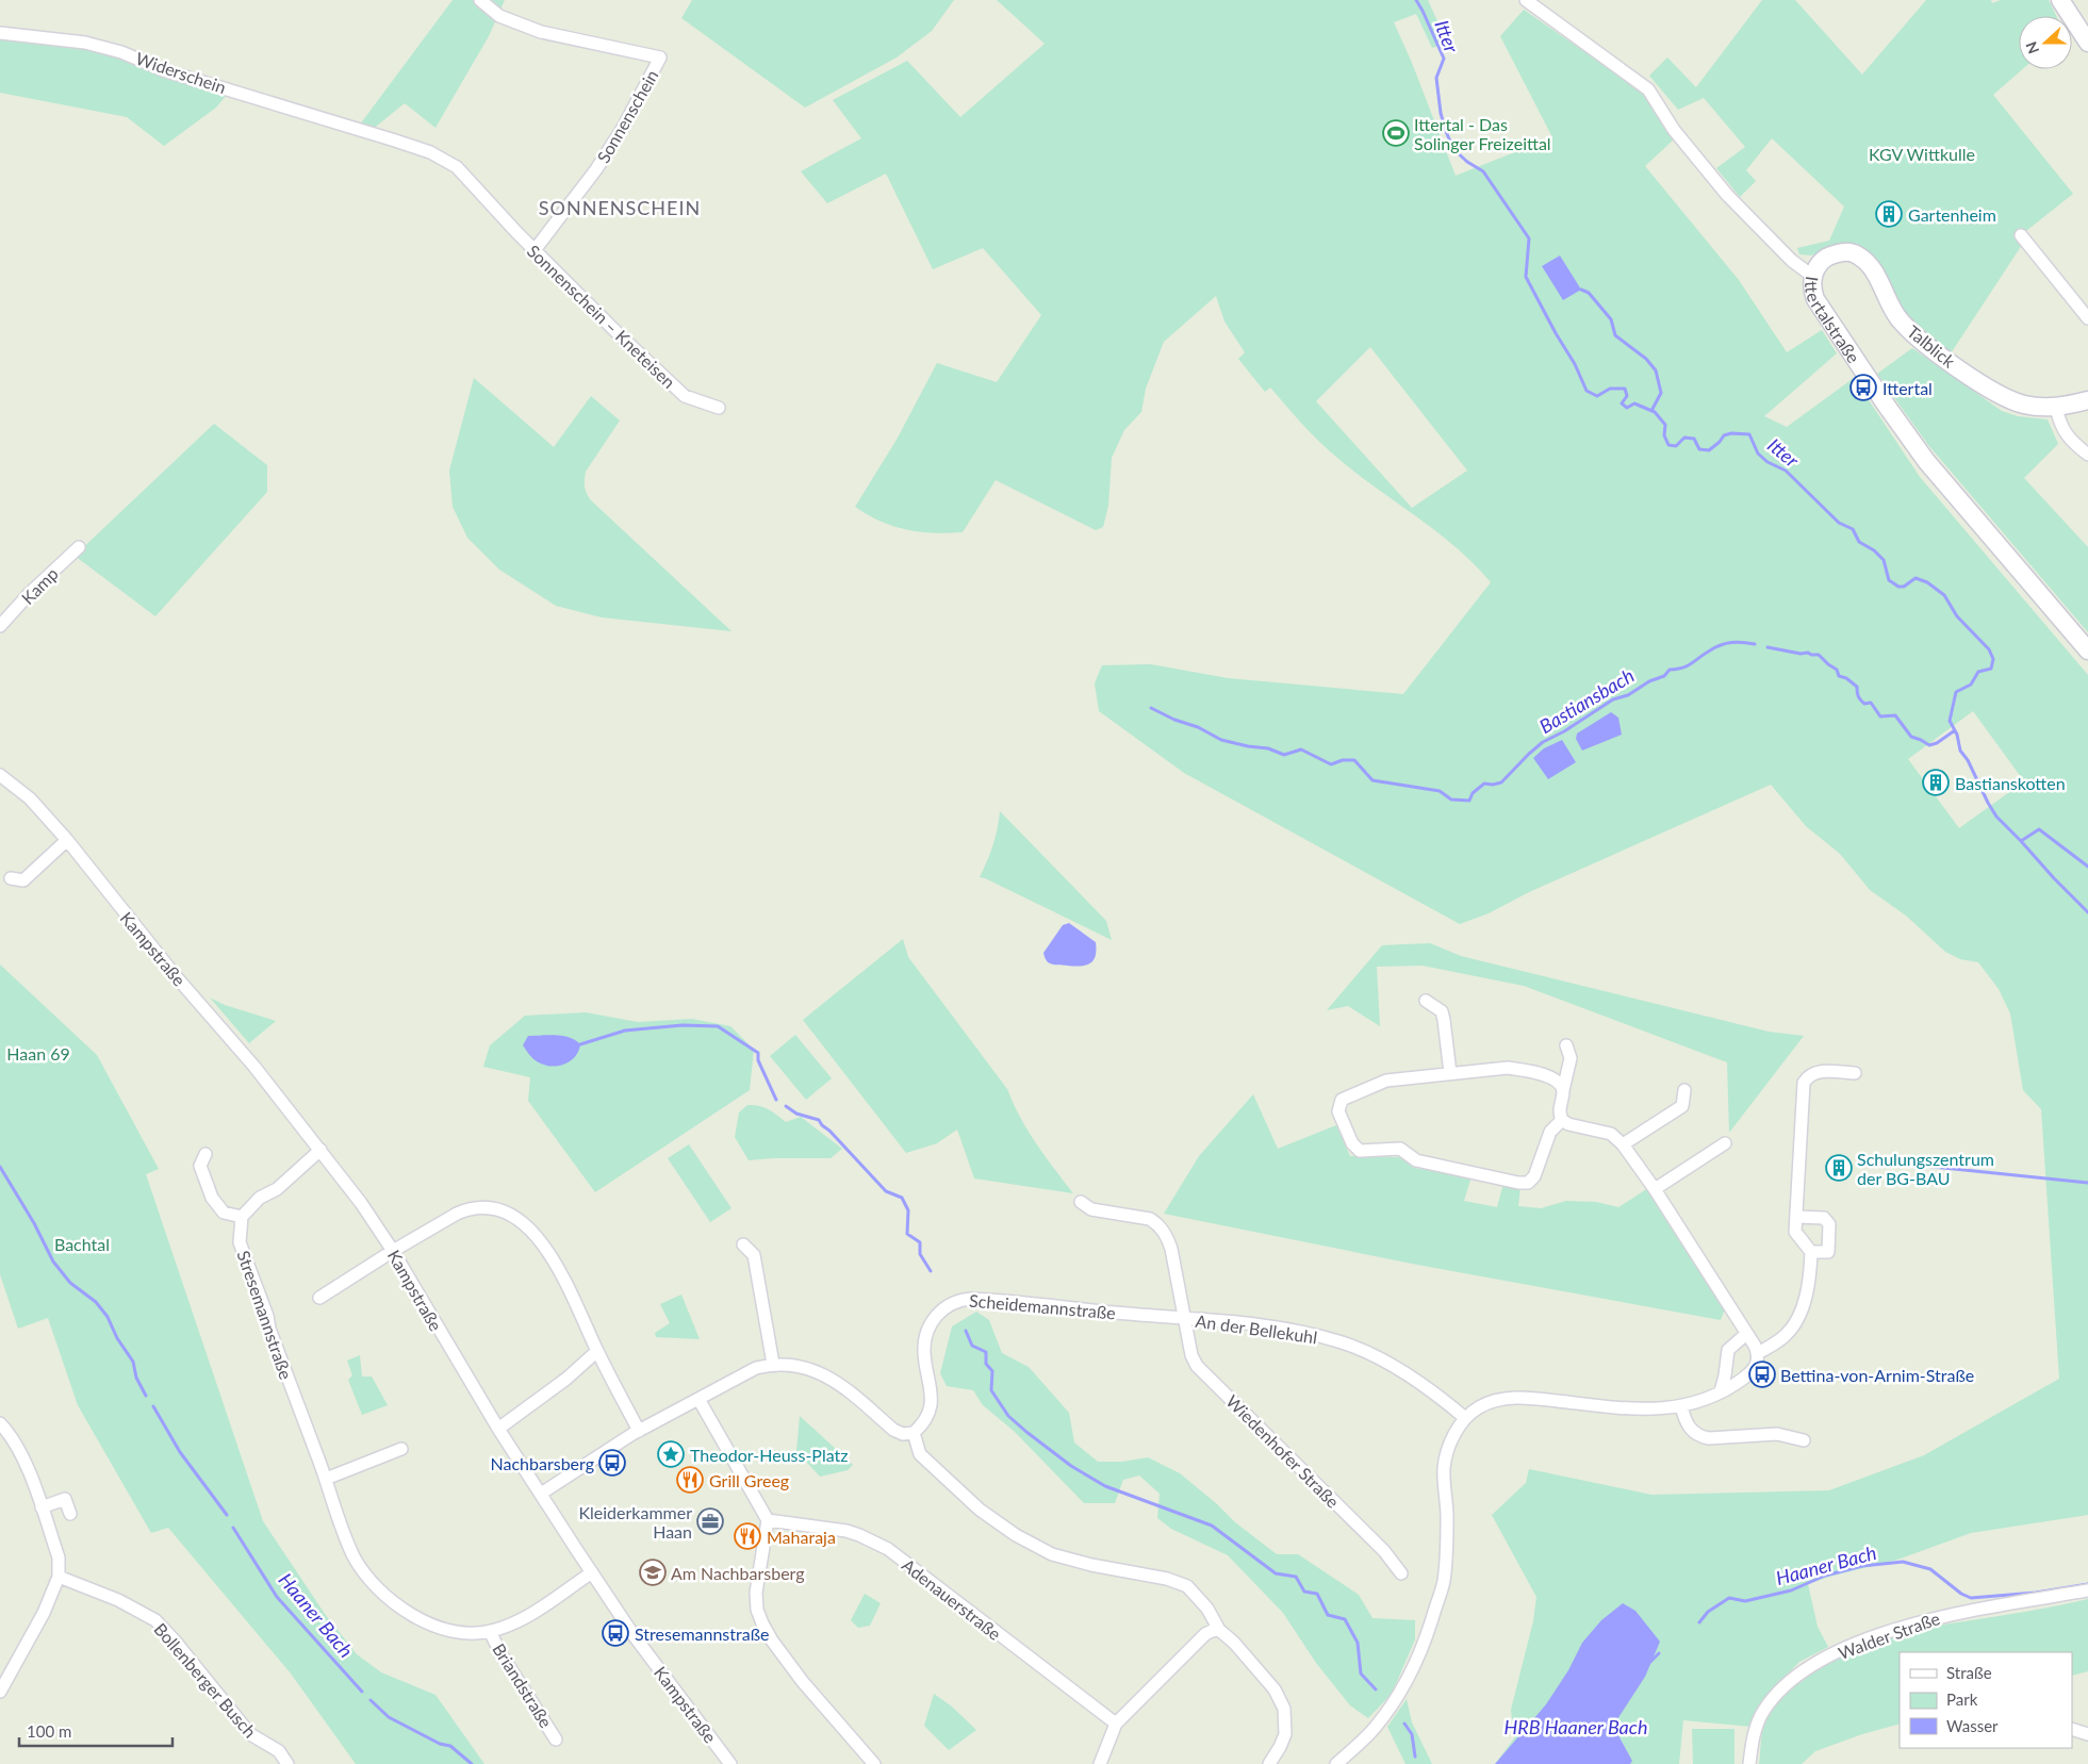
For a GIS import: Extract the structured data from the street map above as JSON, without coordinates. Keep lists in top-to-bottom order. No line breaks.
{"streets":{"main road":["Ittertalstraße","Talblick"],"street":["Widerschein","Sonnenschein","Sonnenschein – Kneteisen","Kamp","Kampstraße","Scheidemannstraße","Stresemannstraße","An der Bellekuhl","Wiedenhofer Straße","Adenauerstraße","Walder Straße","Bollenberger Busch","Briandstraße"]},"crossings":[["Widerschein","Sonnenschein – Kneteisen"],["Sonnenschein","Sonnenschein – Kneteisen"],["Ittertalstraße","Talblick"],["Kampstraße","Stresemannstraße"],["Scheidemannstraße","An der Bellekuhl"],["Scheidemannstraße","Wiedenhofer Straße"],["Stresemannstraße","Briandstraße"],["An der Bellekuhl","Wiedenhofer Straße"]],"districts":["SONNENSCHEIN"],"water":["Itter","Bastiansbach","Haaner Bach","HRB Haaner Bach"],"parks":["KGV Wittkulle","Haan 69","Bachtal"],"places":{"sports":["Ittertal - Das Solinger Freizeittal"],"building":["Gartenheim","Bastianskotten","Schulungszentrum der BG-BAU"],"bus stop":["Ittertal","Bettina-von-Arnim-Straße","Nachbarsberg","Stresemannstraße"],"place":["Theodor-Heuss-Platz"],"restaurant":["Grill Greeg","Maharaja"],"office":["Kleiderkammer Haan"],"school or university":["Am Nachbarsberg"]},"legend":["Straße","Park","Wasser"],"scale_bar":"100 m","north":"left"}
